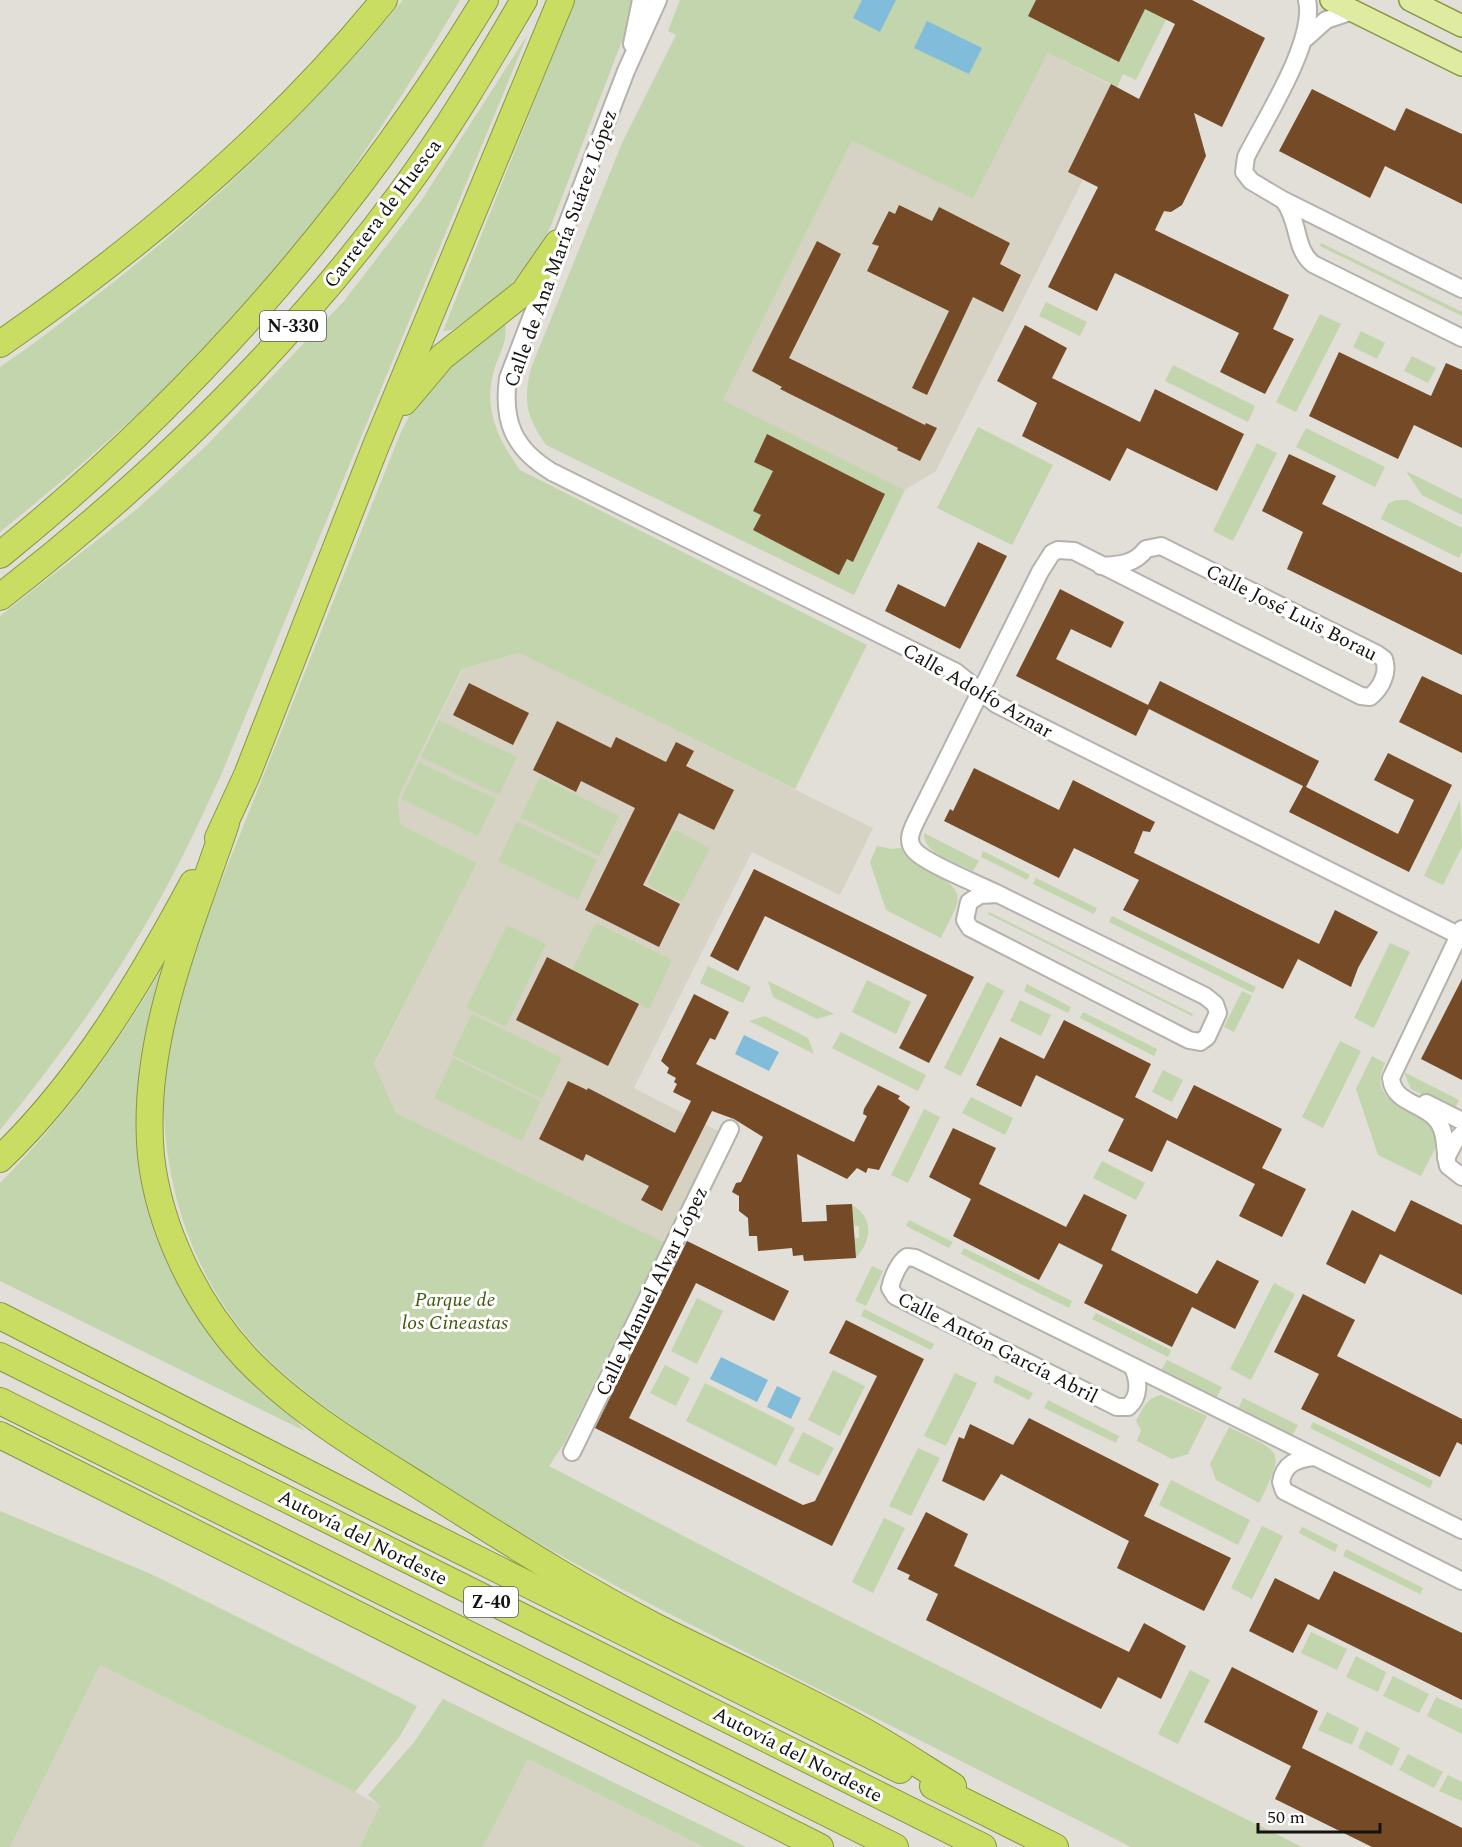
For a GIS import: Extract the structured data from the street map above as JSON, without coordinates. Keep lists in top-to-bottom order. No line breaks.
{"streets":{"highway":["Carretera de Huesca","N-330","Autovía del Nordeste","Z-40"],"street":["Calle de Ana María Suárez López","Calle José Luis Borau","Calle Adolfo Aznar","Calle Manuel Alvar López","Calle Antón García Abril"]},"crossings":[["Calle de Ana María Suárez López","Calle Adolfo Aznar"],["Calle José Luis Borau","Calle Adolfo Aznar"]],"parks":["Parque de los Cineastas"],"scale_bar":"50 m"}
